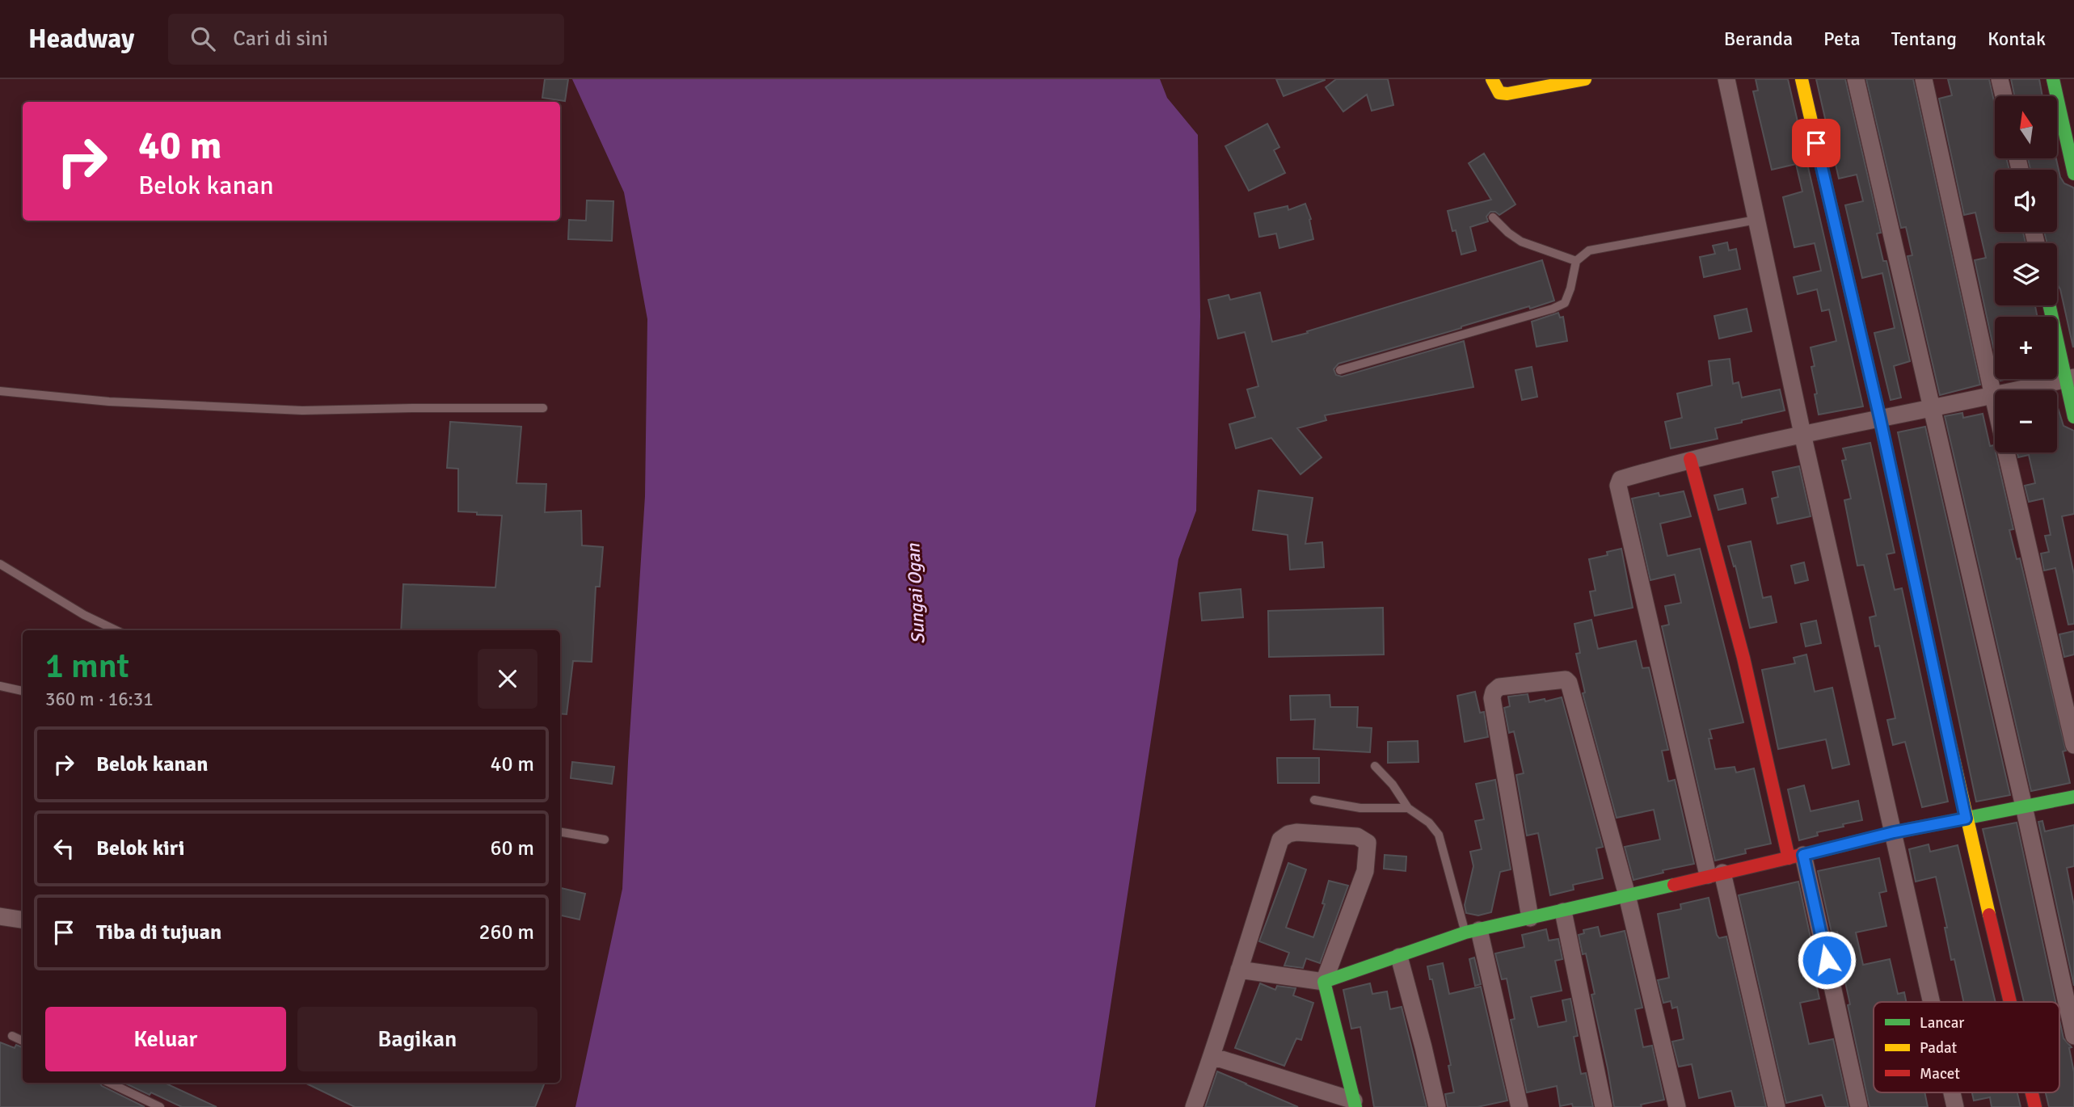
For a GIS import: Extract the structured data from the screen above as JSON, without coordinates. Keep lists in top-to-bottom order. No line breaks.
{"water":["Sungai Ogan"],"legend":["Lancar","Padat","Macet"],"north":"top","page":{"header":"Headway","search":"Cari di sini","nav":["Beranda","Peta","Tentang","Kontak"],"map_buttons":["+","−"],"turn":["40 m","Belok kanan"],"heading":["1 mnt","360 m · 16:31"],"list":[{"name":"Belok kanan","value":"40 m"},{"name":"Belok kiri","value":"60 m"},{"name":"Tiba di tujuan","value":"260 m"}],"buttons":["Keluar","Bagikan"]}}
